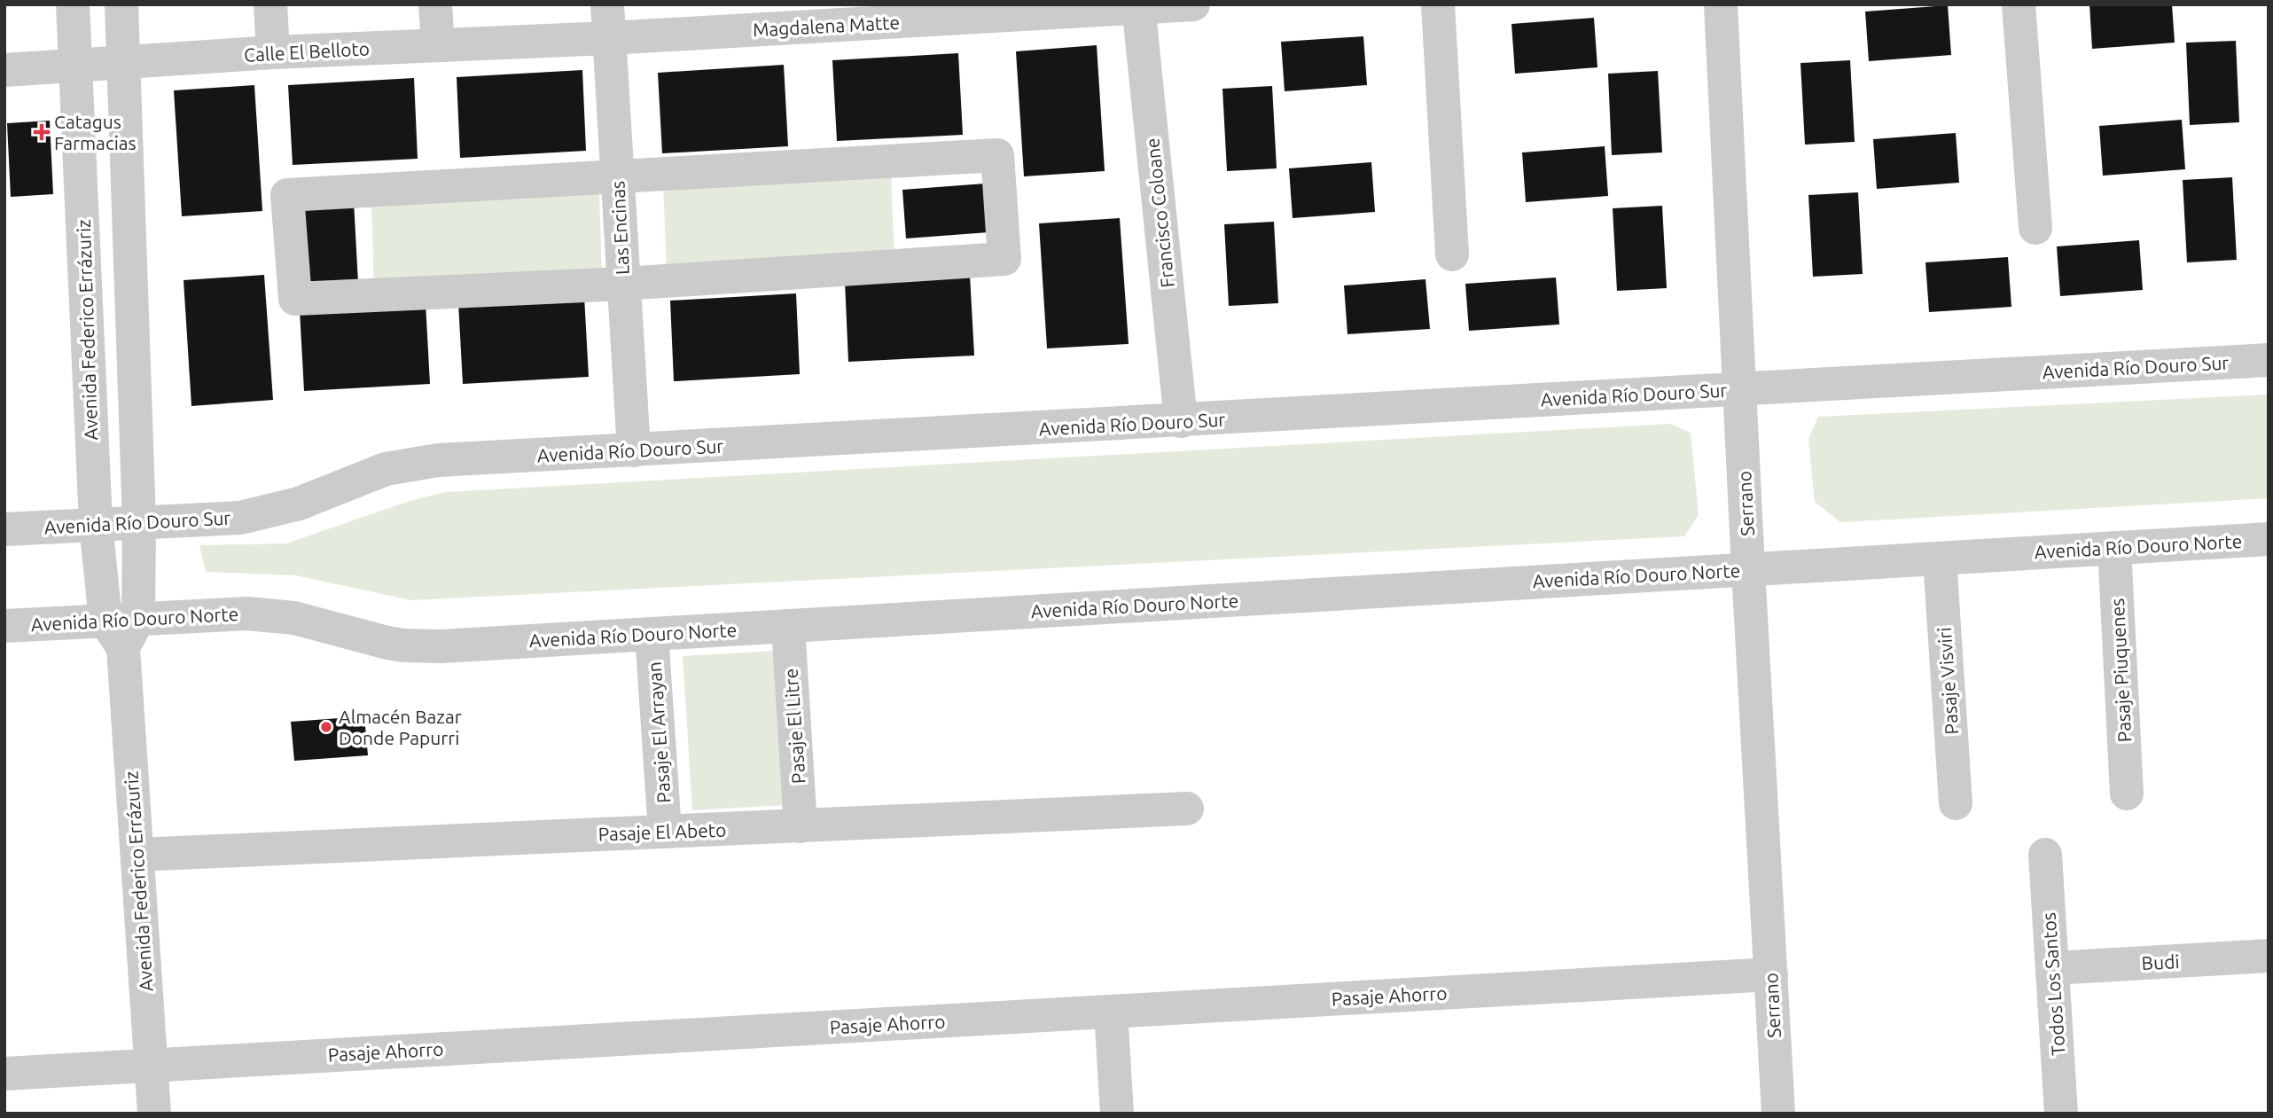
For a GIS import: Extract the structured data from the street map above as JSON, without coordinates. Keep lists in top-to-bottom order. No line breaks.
{"streets":{"street":["Magdalena Matte","Calle El Belloto","Francisco Coloane","Las Encinas","Avenida Federico Errázuriz","Avenida Río Douro Sur","Serrano","Avenida Río Douro Norte","Pasaje Piuquenes","Pasaje Visviri","Pasaje El Litre","Pasaje El Arrayan","Pasaje El Abeto","Budi","Todos Los Santos","Pasaje Ahorro"]},"crossings":[["Magdalena Matte","Calle El Belloto"],["Magdalena Matte","Francisco Coloane"],["Magdalena Matte","Las Encinas"],["Calle El Belloto","Las Encinas"],["Calle El Belloto","Avenida Federico Errázuriz"],["Francisco Coloane","Avenida Río Douro Sur"],["Las Encinas","Avenida Río Douro Sur"],["Avenida Federico Errázuriz","Avenida Río Douro Sur"],["Avenida Federico Errázuriz","Avenida Río Douro Norte"],["Avenida Federico Errázuriz","Pasaje El Abeto"],["Avenida Federico Errázuriz","Pasaje Ahorro"],["Avenida Río Douro Sur","Serrano"],["Serrano","Avenida Río Douro Norte"],["Serrano","Pasaje Ahorro"],["Avenida Río Douro Norte","Pasaje Piuquenes"],["Avenida Río Douro Norte","Pasaje Visviri"],["Avenida Río Douro Norte","Pasaje El Litre"],["Avenida Río Douro Norte","Pasaje El Arrayan"],["Pasaje El Litre","Pasaje El Abeto"],["Pasaje El Arrayan","Pasaje El Abeto"],["Budi","Todos Los Santos"]],"places":{"health":["Catagus Farmacias"],"other":["Almacén Bazar Donde Papurri"]}}
